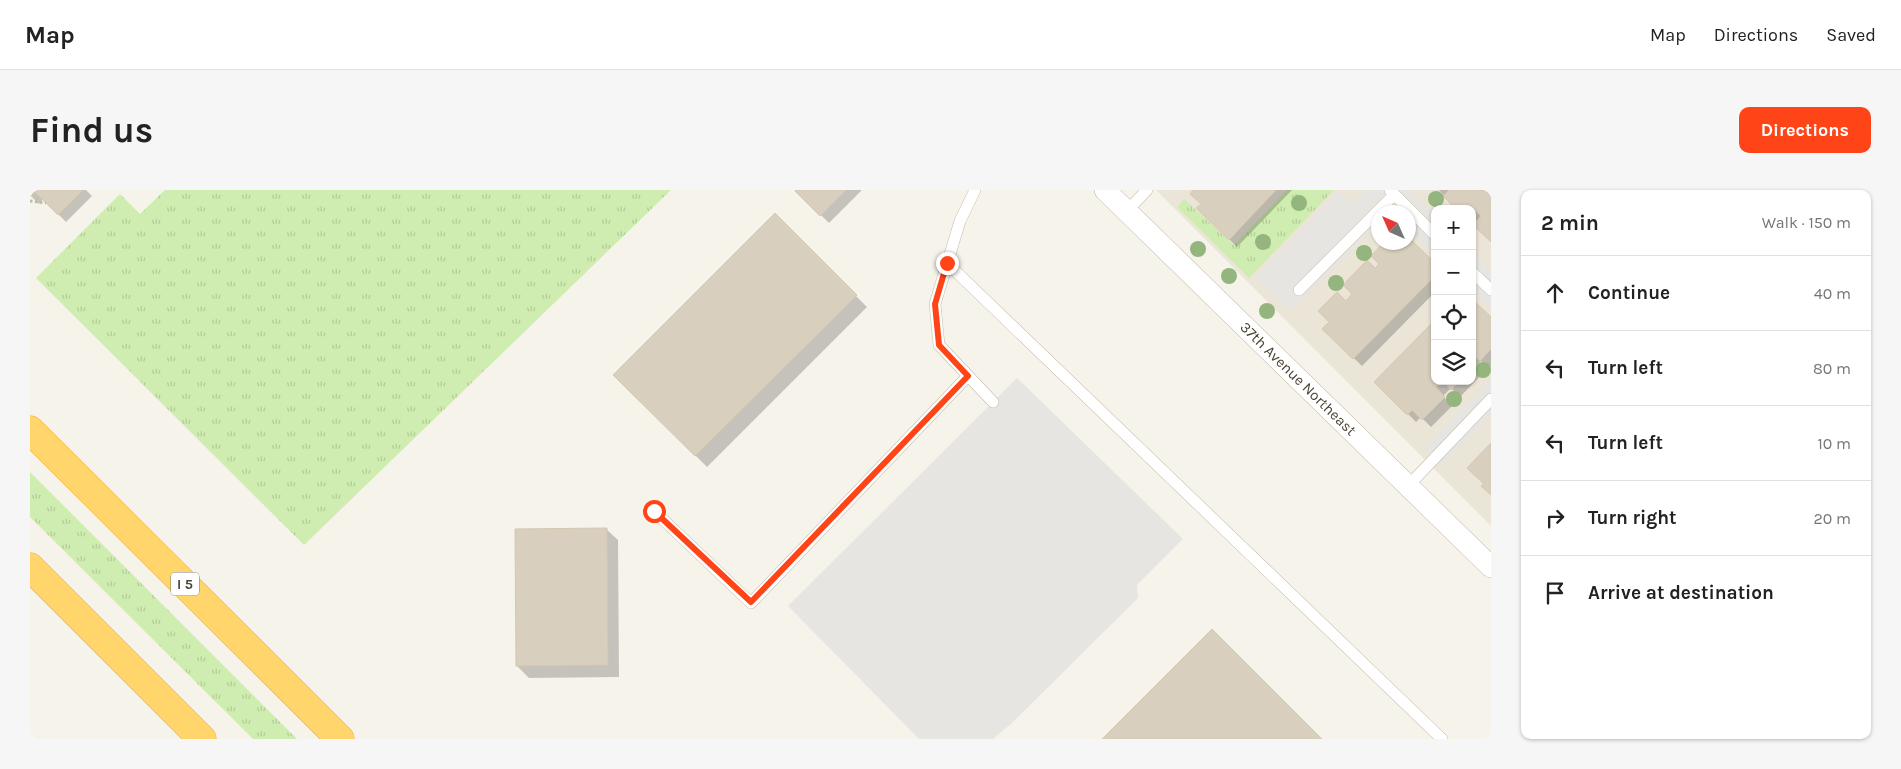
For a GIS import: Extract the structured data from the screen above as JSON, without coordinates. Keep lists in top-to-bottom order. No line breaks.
{"streets":{"highway":["I 5"],"street":["37th Avenue Northeast"]},"north":"top left","page":{"header":"Map","nav":["Map","Directions","Saved"],"buttons":"Directions","title":"Find us","heading":["2 min","Walk · 150 m"],"map_buttons":["+","−"],"list":[["Continue","40 m"],["Turn left","80 m"],["Turn left","10 m"],["Turn right","20 m"],"Arrive at destination"]}}
